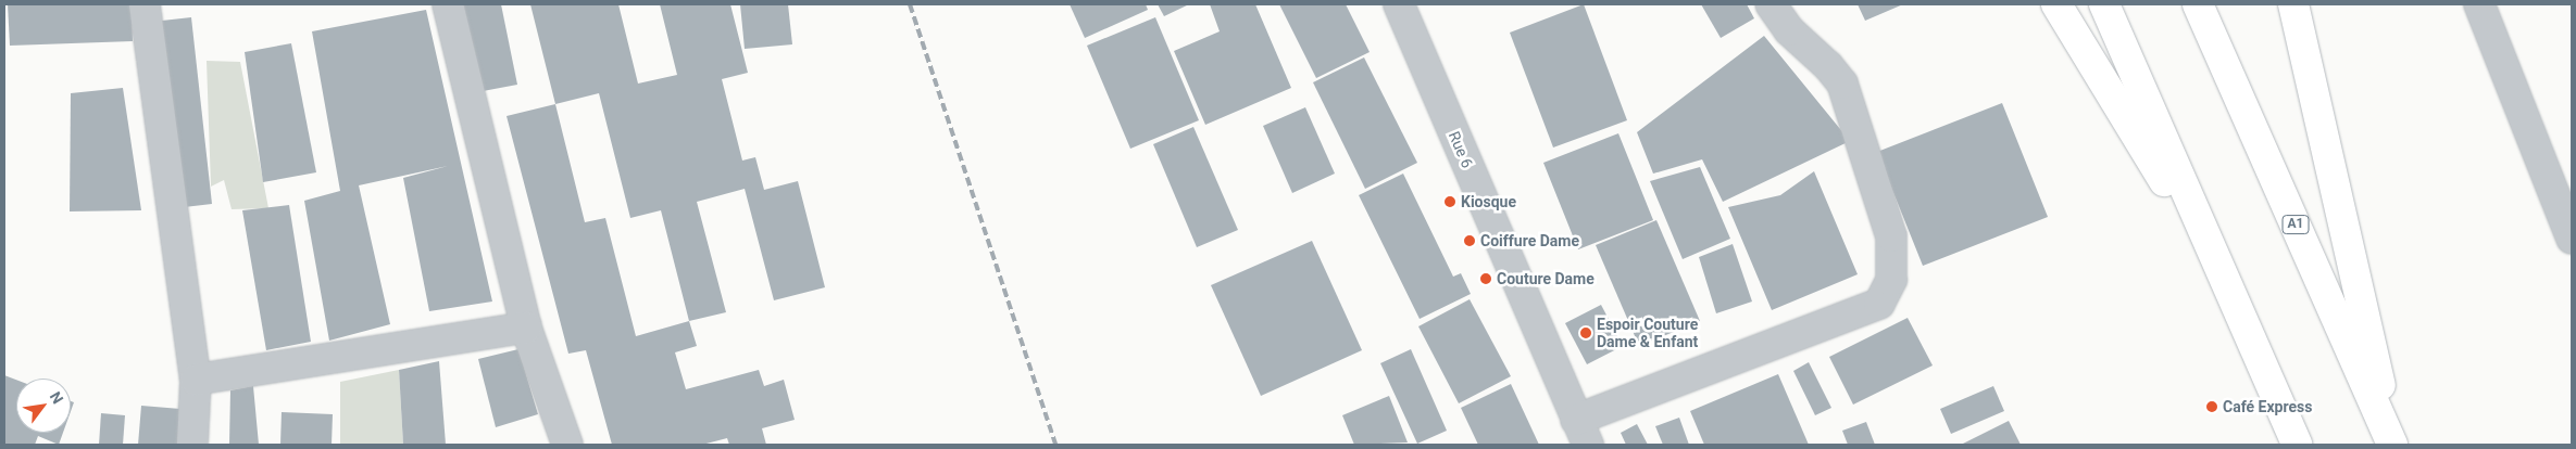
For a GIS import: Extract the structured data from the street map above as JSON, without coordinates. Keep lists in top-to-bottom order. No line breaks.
{"streets":{"main road":["A1"],"street":["Rue 6"]},"places":["Kiosque","Coiffure Dame","Couture Dame","Espoir Couture Dame & Enfant","Café Express"],"north":"top right"}
